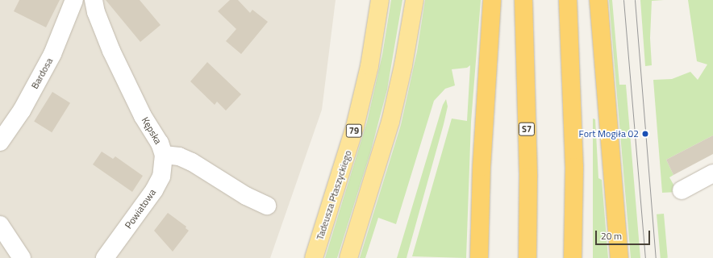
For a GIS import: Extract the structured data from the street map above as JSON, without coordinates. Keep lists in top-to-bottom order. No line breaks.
{"streets":{"highway":["S7"],"main road":["79","Tadeusza Ptaszyckiego"],"street":["Bardosa","Kępska","Powiatowa"]},"crossings":[["Kępska","Powiatowa"]],"places":["Fort Mogiła 02"],"scale_bar":"20 m"}
